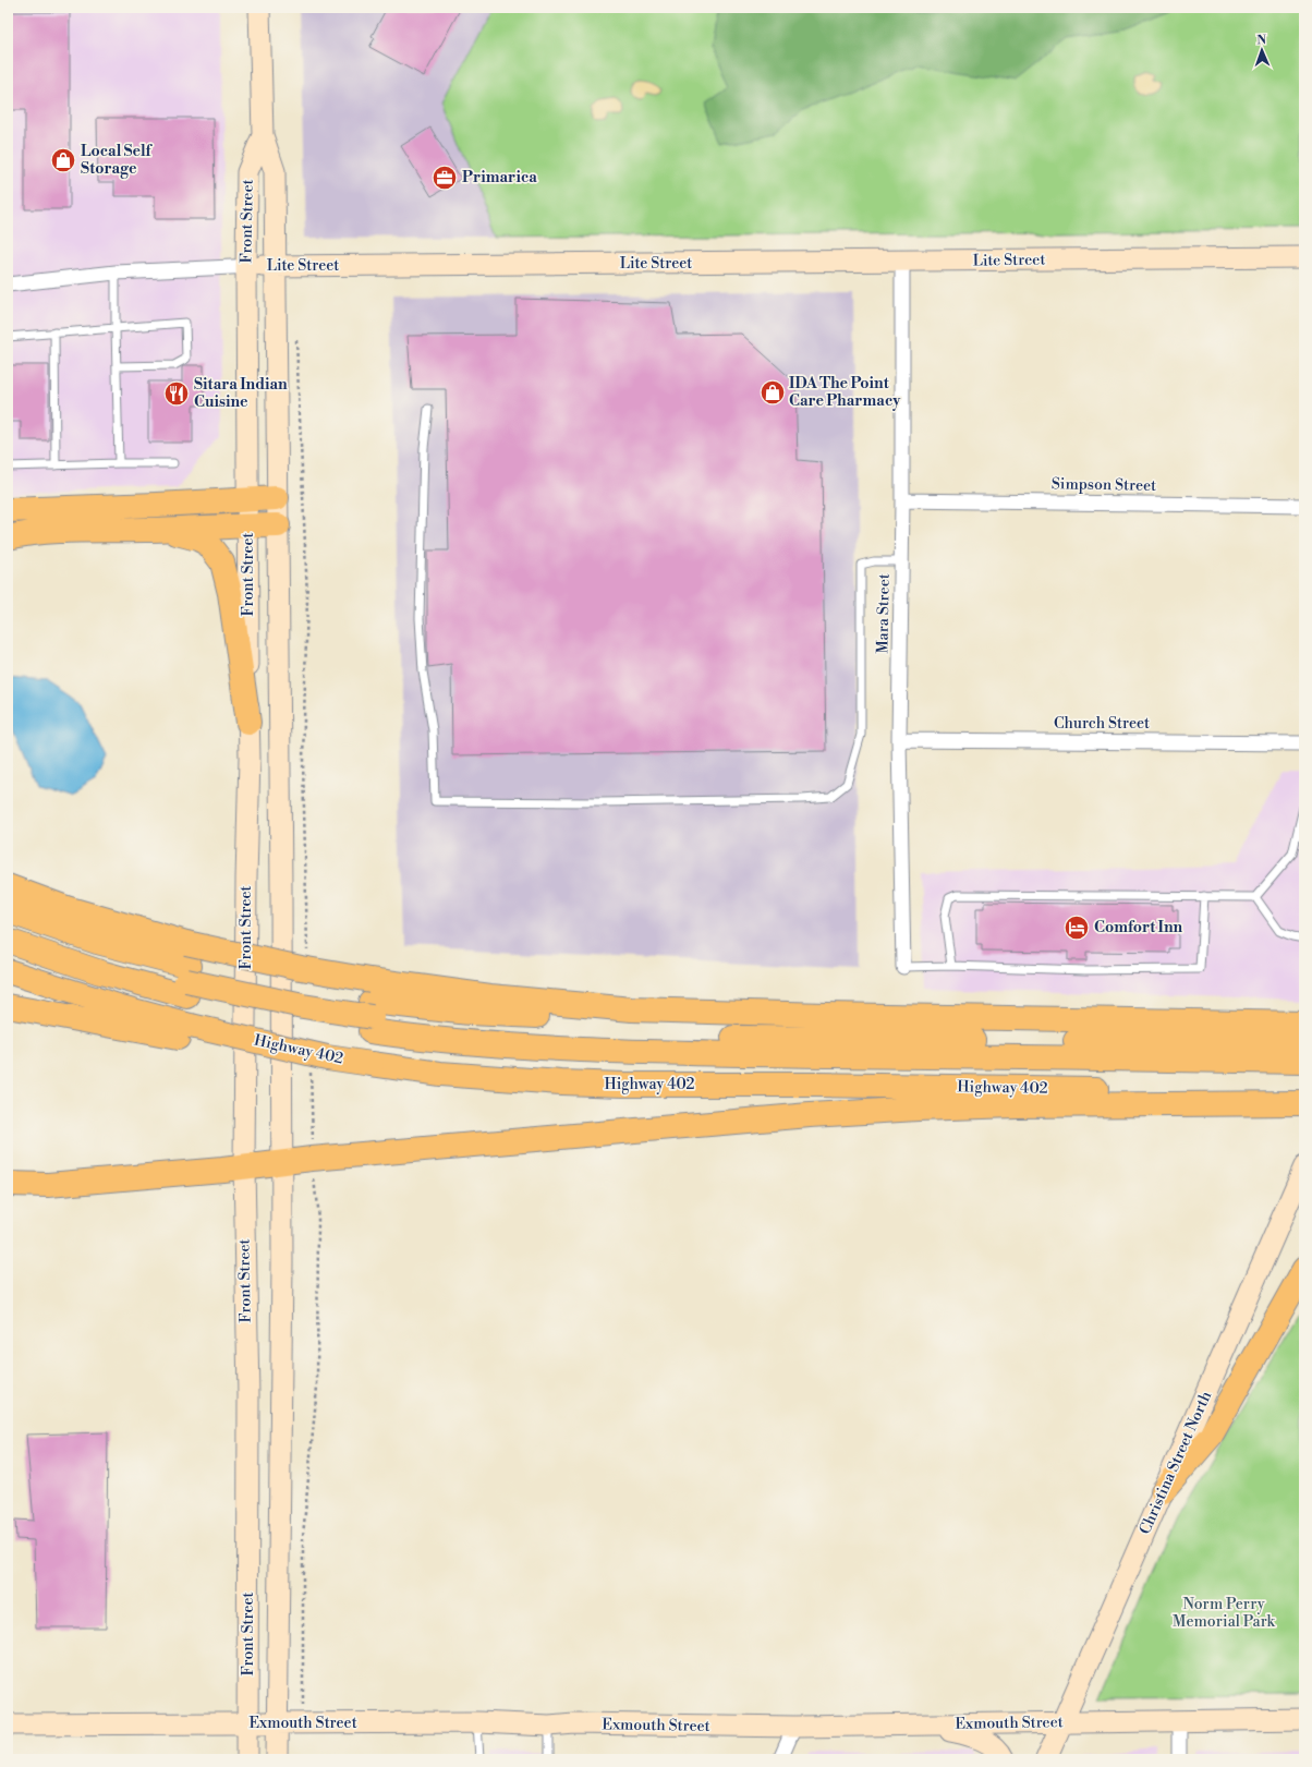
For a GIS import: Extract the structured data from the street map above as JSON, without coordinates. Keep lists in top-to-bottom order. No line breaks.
{"streets":{"highway":["Highway 402"],"main road":["Front Street","Lite Street","Christina Street North","Exmouth Street"],"street":["Simpson Street","Mara Street","Church Street"]},"crossings":[["Front Street","Lite Street"],["Front Street","Exmouth Street"],["Lite Street","Mara Street"],["Simpson Street","Mara Street"],["Mara Street","Church Street"],["Christina Street North","Exmouth Street"]],"parks":["Norm Perry Memorial Park"],"places":{"shop":["Local Self Storage","IDA The Point Care Pharmacy"],"office":["Primarica"],"restaurant":["Sitara Indian Cuisine"],"hotel":["Comfort Inn"]},"north":"top"}
